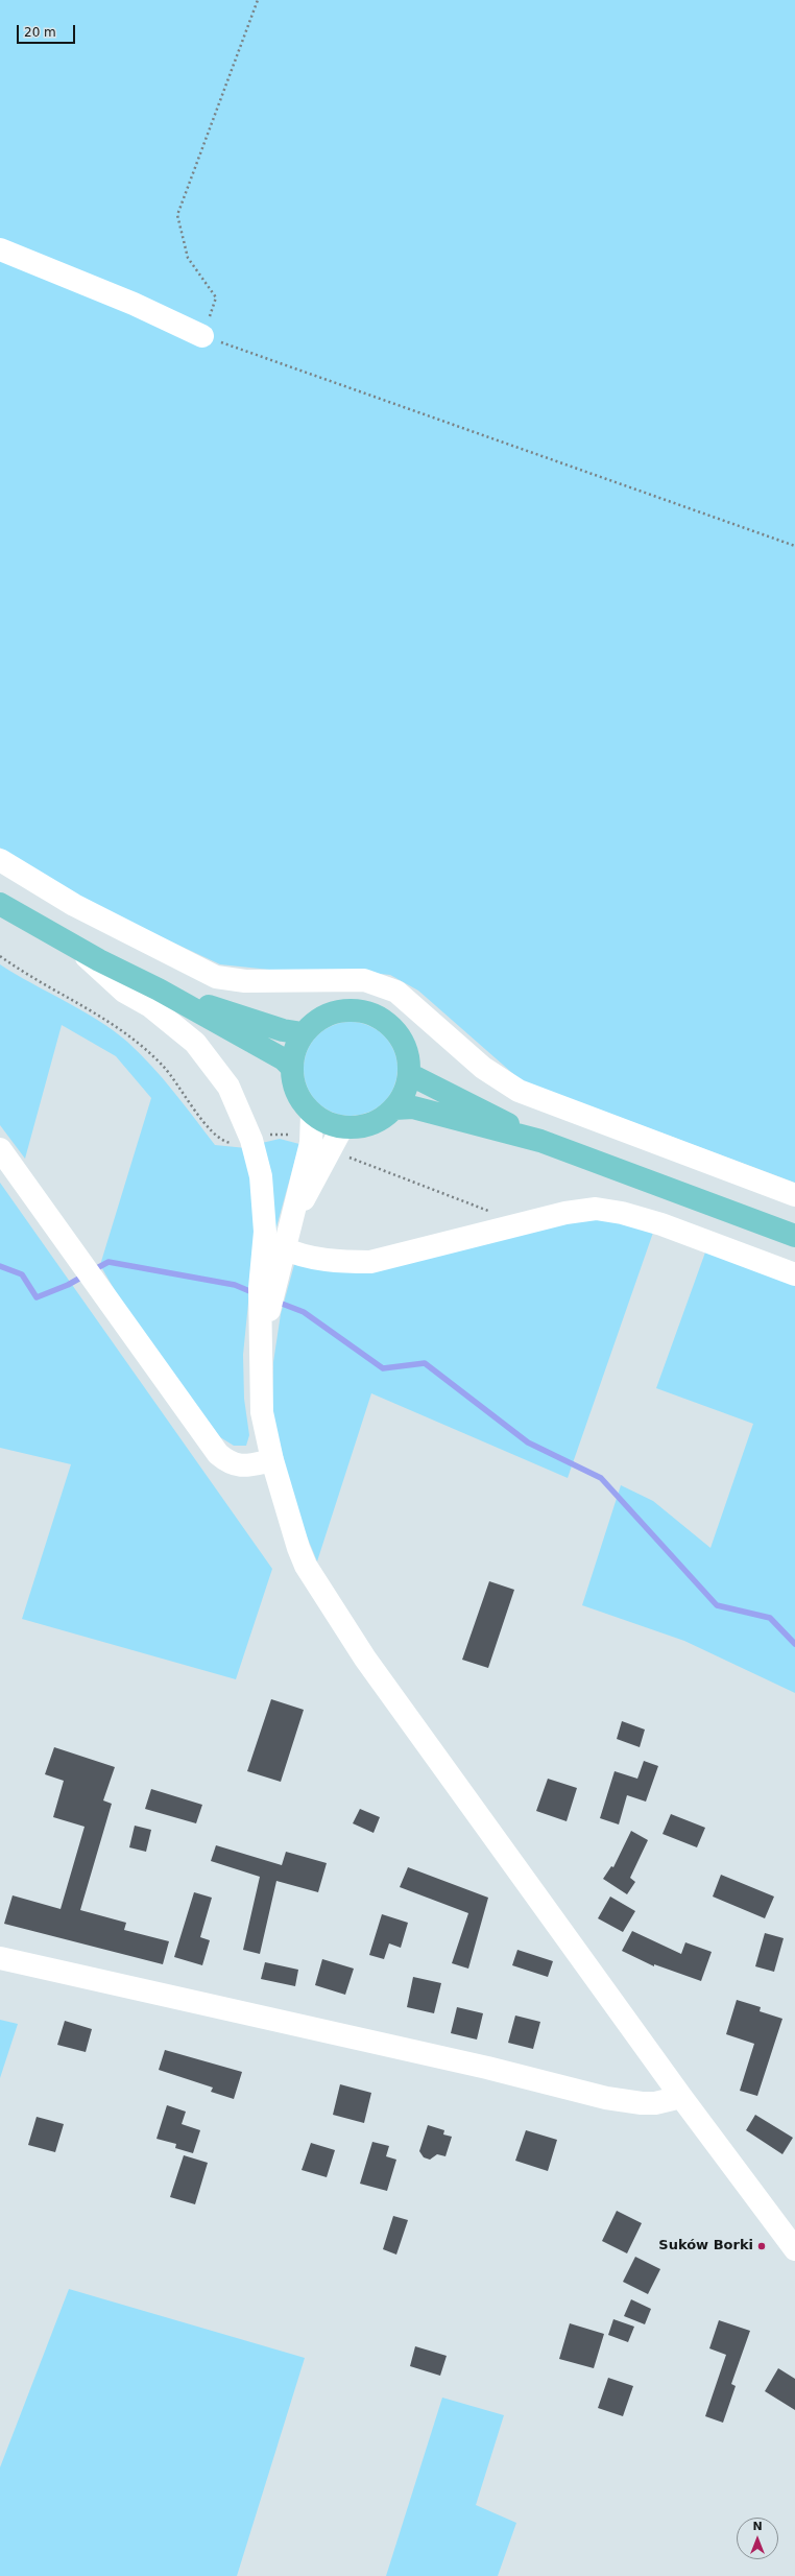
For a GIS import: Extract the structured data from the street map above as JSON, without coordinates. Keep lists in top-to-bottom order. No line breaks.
{"places":["Suków Borki"],"scale_bar":"20 m","north":"top"}
